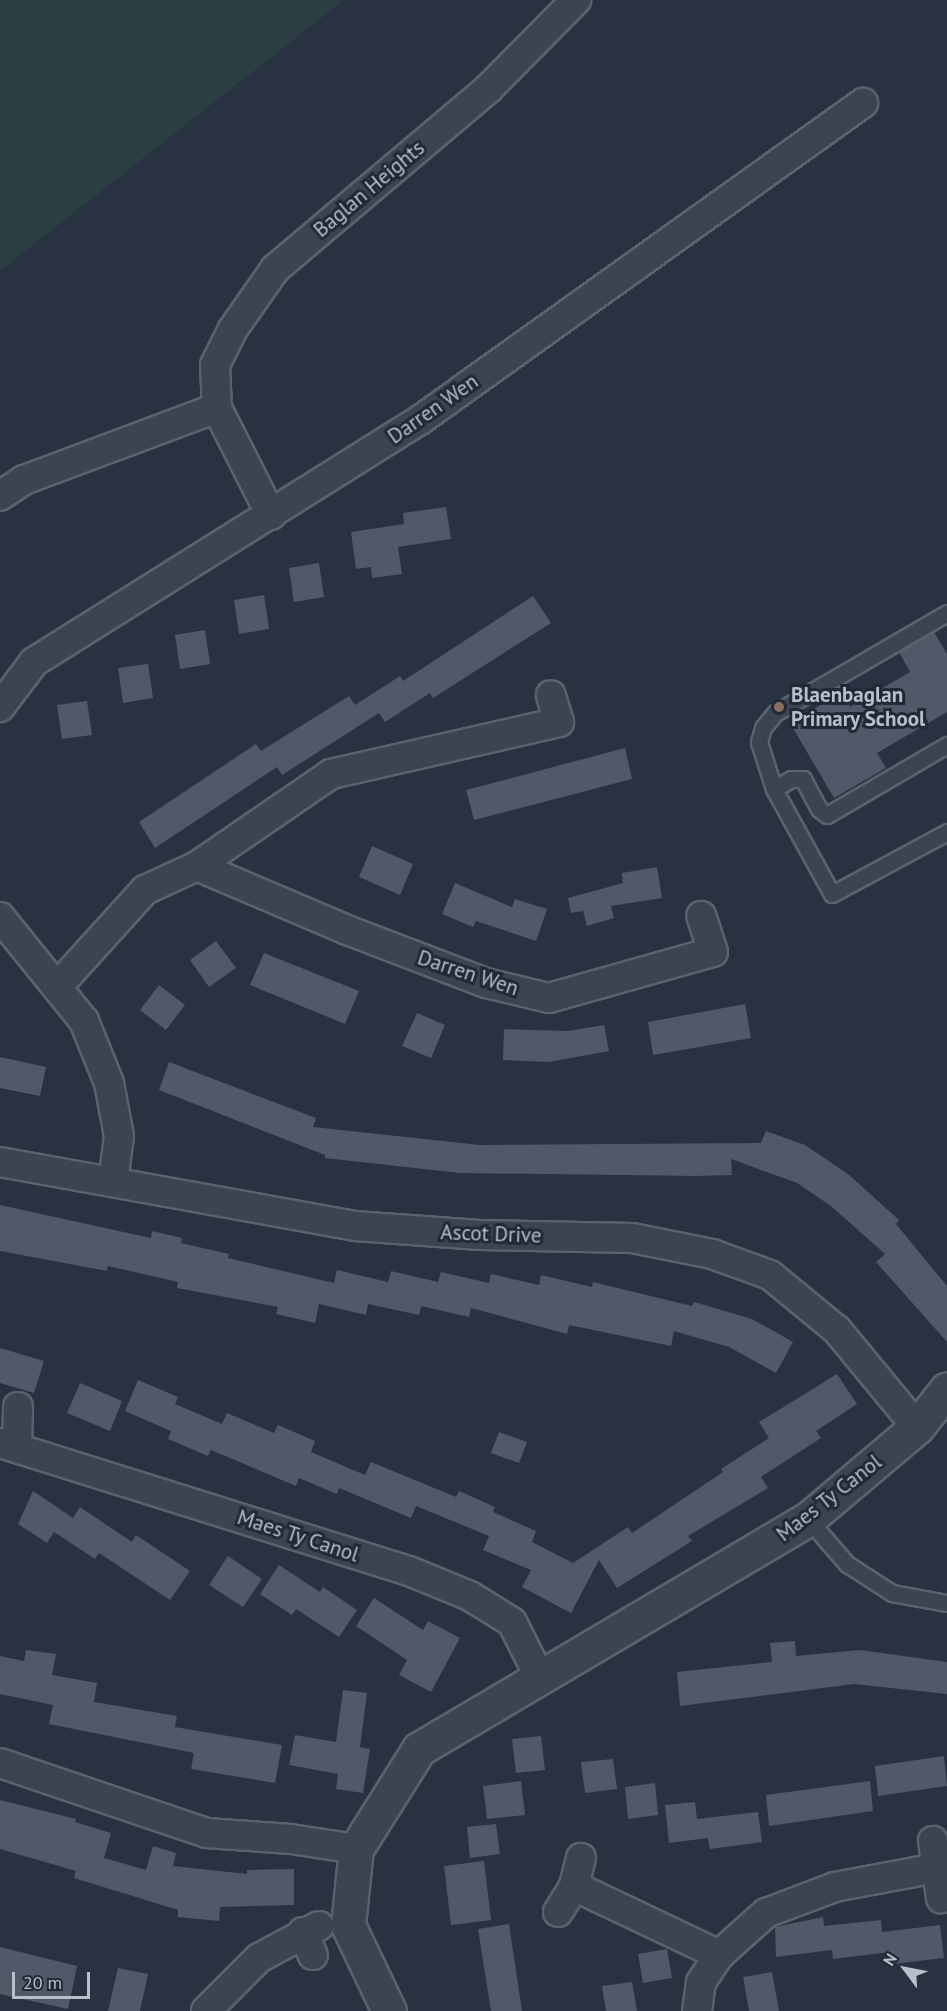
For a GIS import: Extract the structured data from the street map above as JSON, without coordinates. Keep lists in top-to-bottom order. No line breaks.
{"streets":{"street":["Baglan Heights","Darren Wen","Ascot Drive","Maes Ty Canol"]},"crossings":[["Baglan Heights","Darren Wen"],["Ascot Drive","Maes Ty Canol"]],"places":["Blaenbaglan Primary School"],"scale_bar":"20 m","north":"top left"}
